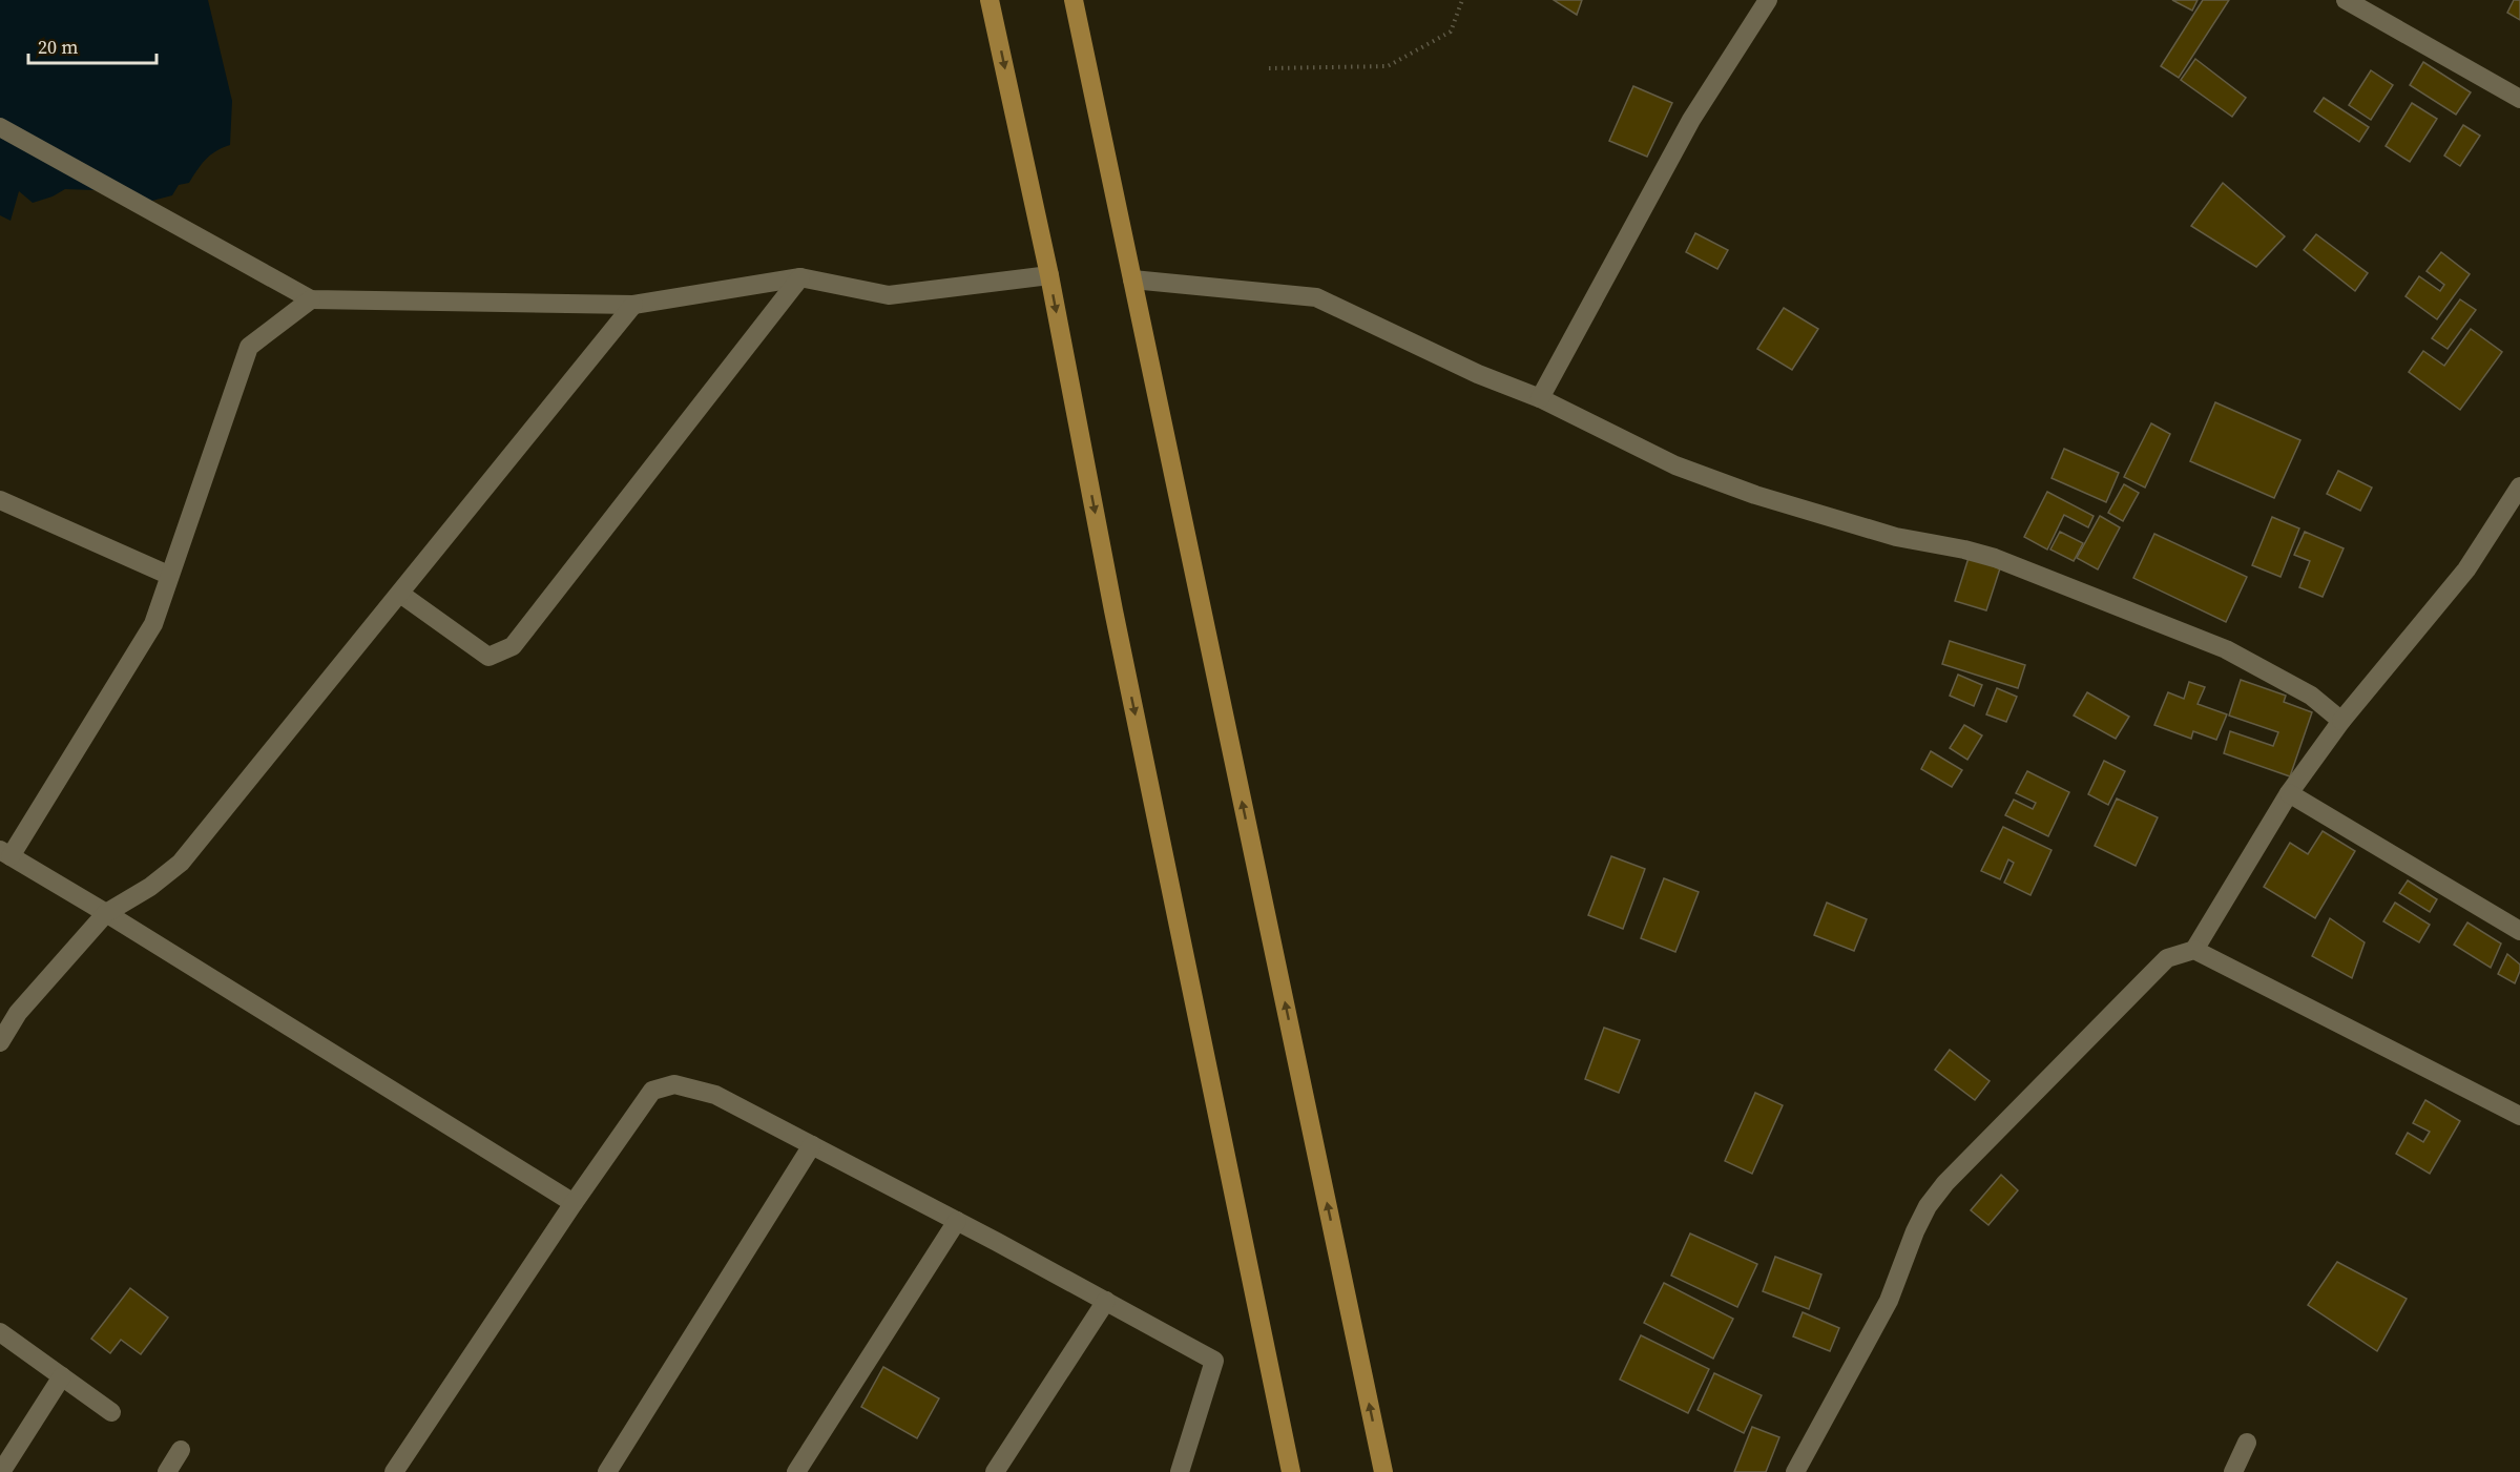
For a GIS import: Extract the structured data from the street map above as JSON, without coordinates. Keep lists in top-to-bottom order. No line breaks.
{"scale_bar":"20 m"}
